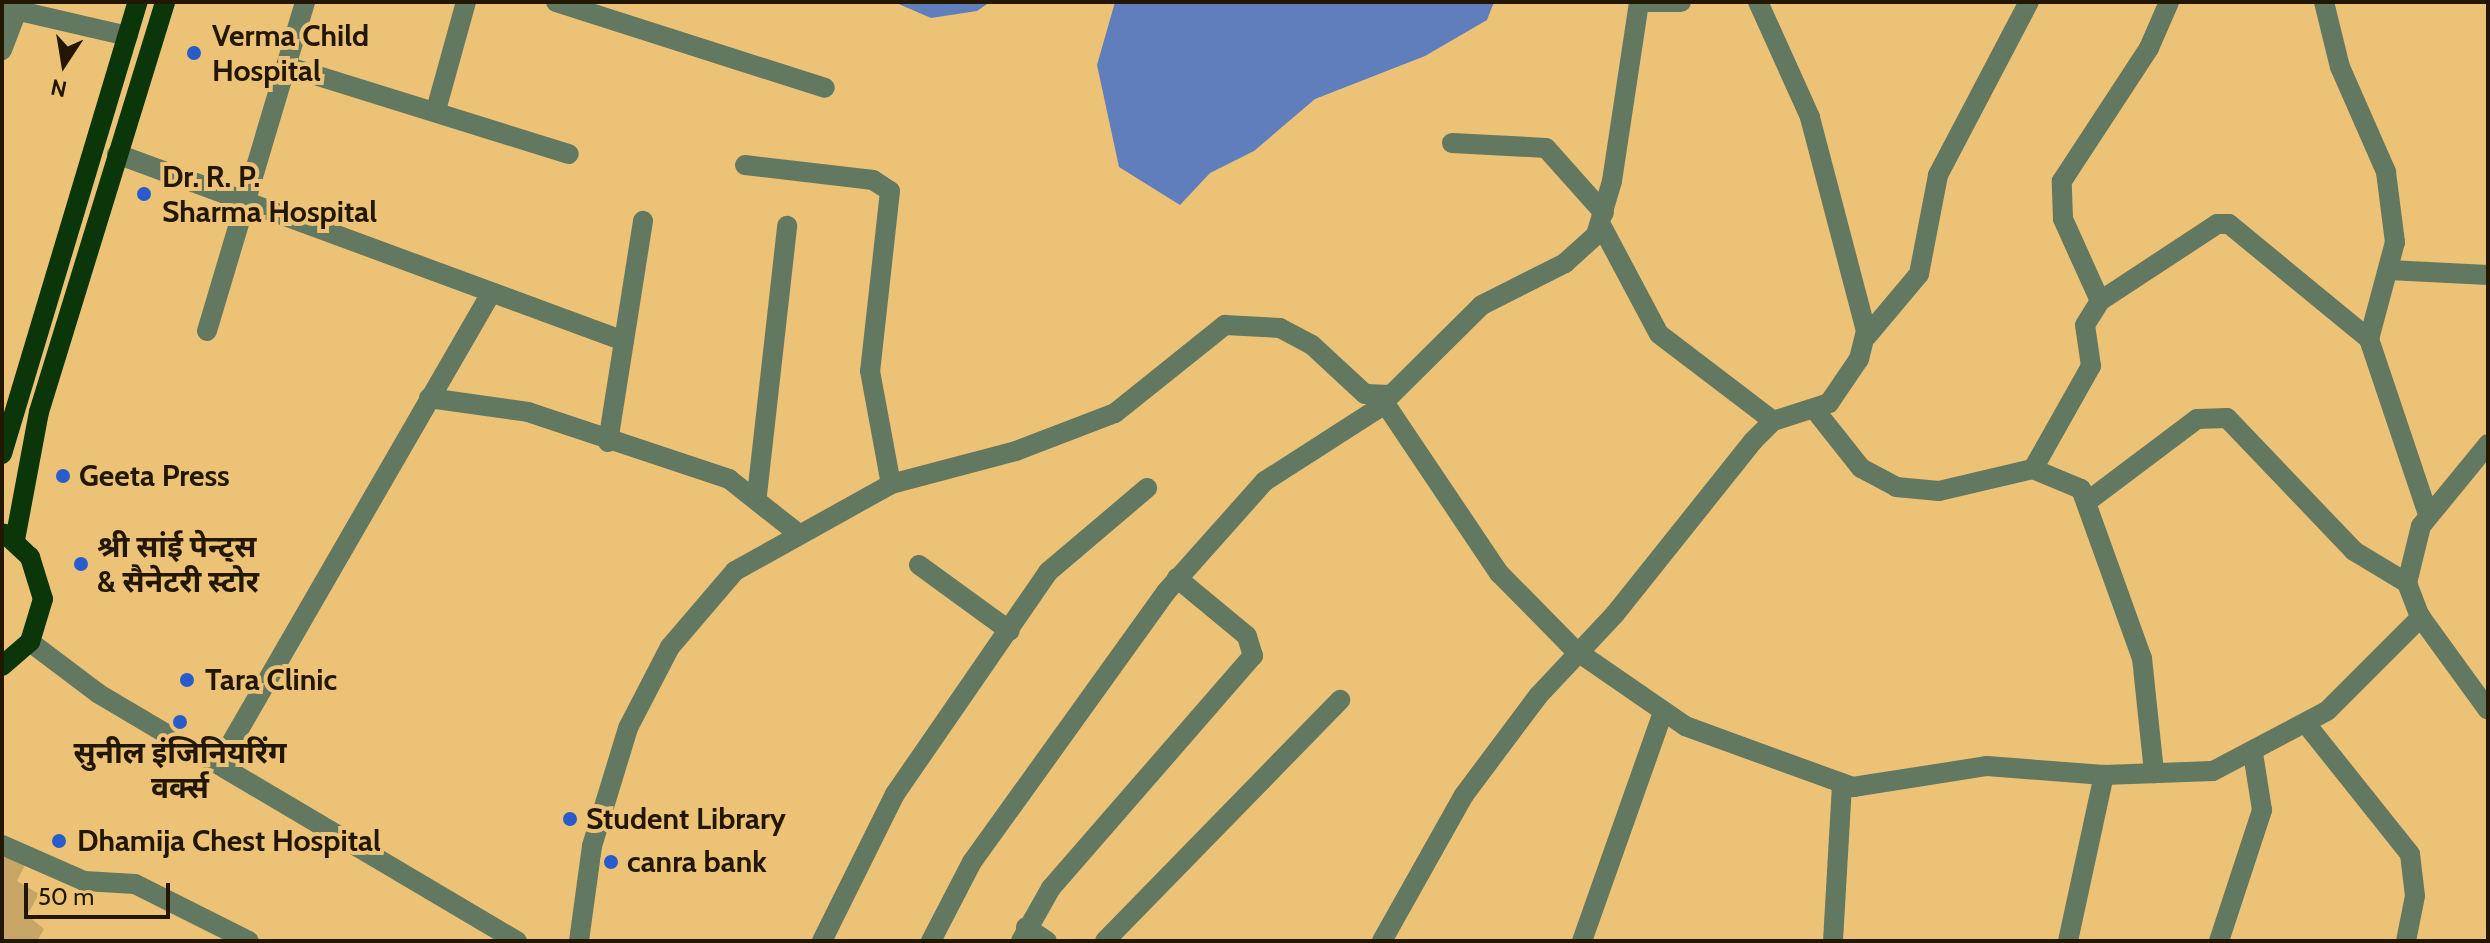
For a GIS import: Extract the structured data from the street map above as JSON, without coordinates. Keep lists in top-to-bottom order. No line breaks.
{"places":["Verma Child Hospital","Dr. R. P. Sharma Hospital","Geeta Press","श्री सांई पेन्ट्स & सैनेटरी स्टोर","Tara Clinic","सुनील इंजिनियरिंग वर्क्स","Student Library","Dhamija Chest Hospital","canra bank"],"scale_bar":"50 m","north":"bottom"}
